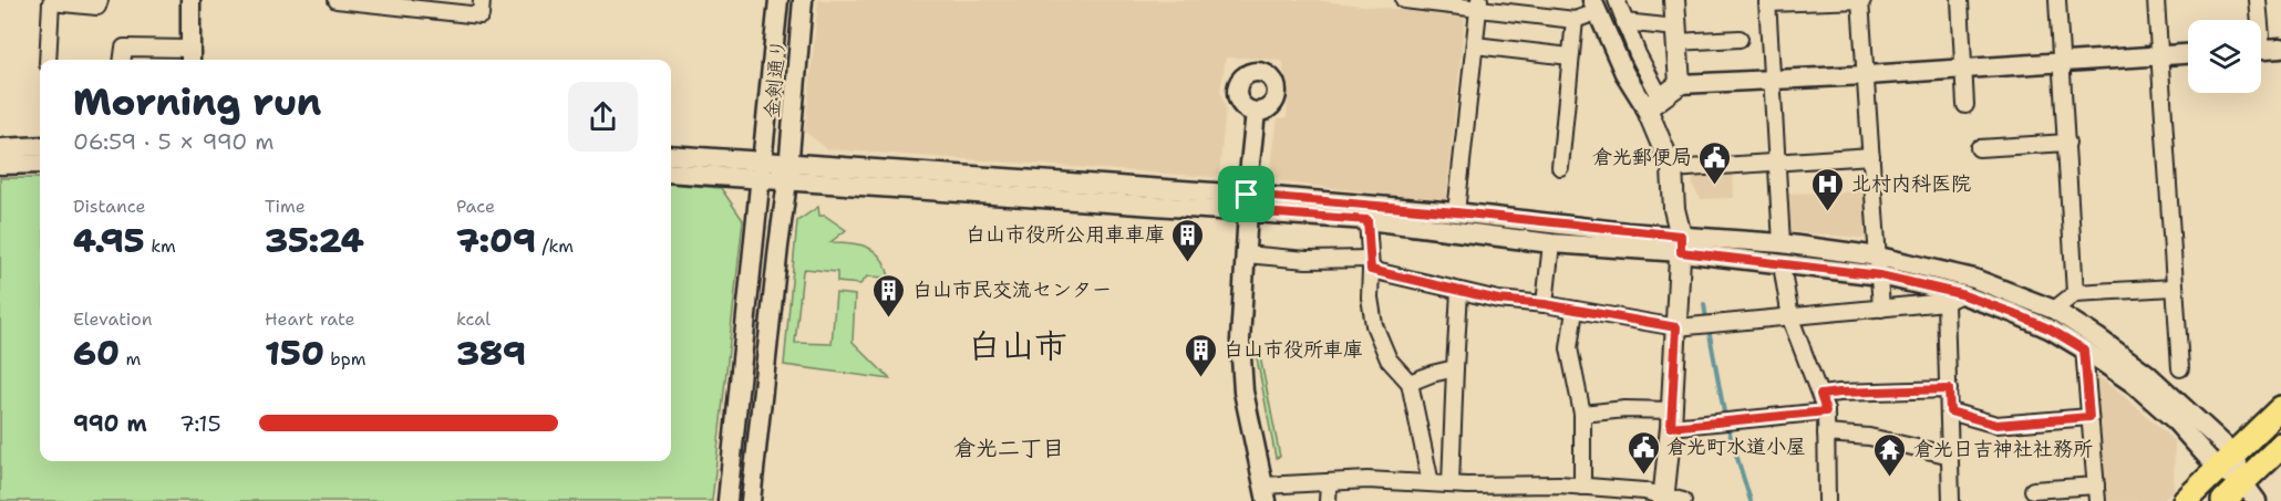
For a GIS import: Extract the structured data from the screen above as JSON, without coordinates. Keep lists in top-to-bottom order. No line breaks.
{"streets":{"street":["金剣通り"]},"districts":["白山市","倉光二丁目"],"places":{"public building":["倉光郵便局","倉光町水道小屋"],"hospital":["北村内科医院"],"building":["白山市役所公用車車庫","白山市民交流センター","白山市役所車庫"],"temple":["倉光日吉神社社務所"]},"page":{"heading":["Morning run","06:59 · 5 × 990 m"],"stats":[["Distance","4.95 km"],["Time","35:24"],["Pace","7:09 /km"],["Elevation","60 m"],["Heart rate","150 bpm"],["kcal","389"]],"list":[{"name":"990 m","note":"7:15"}]}}
